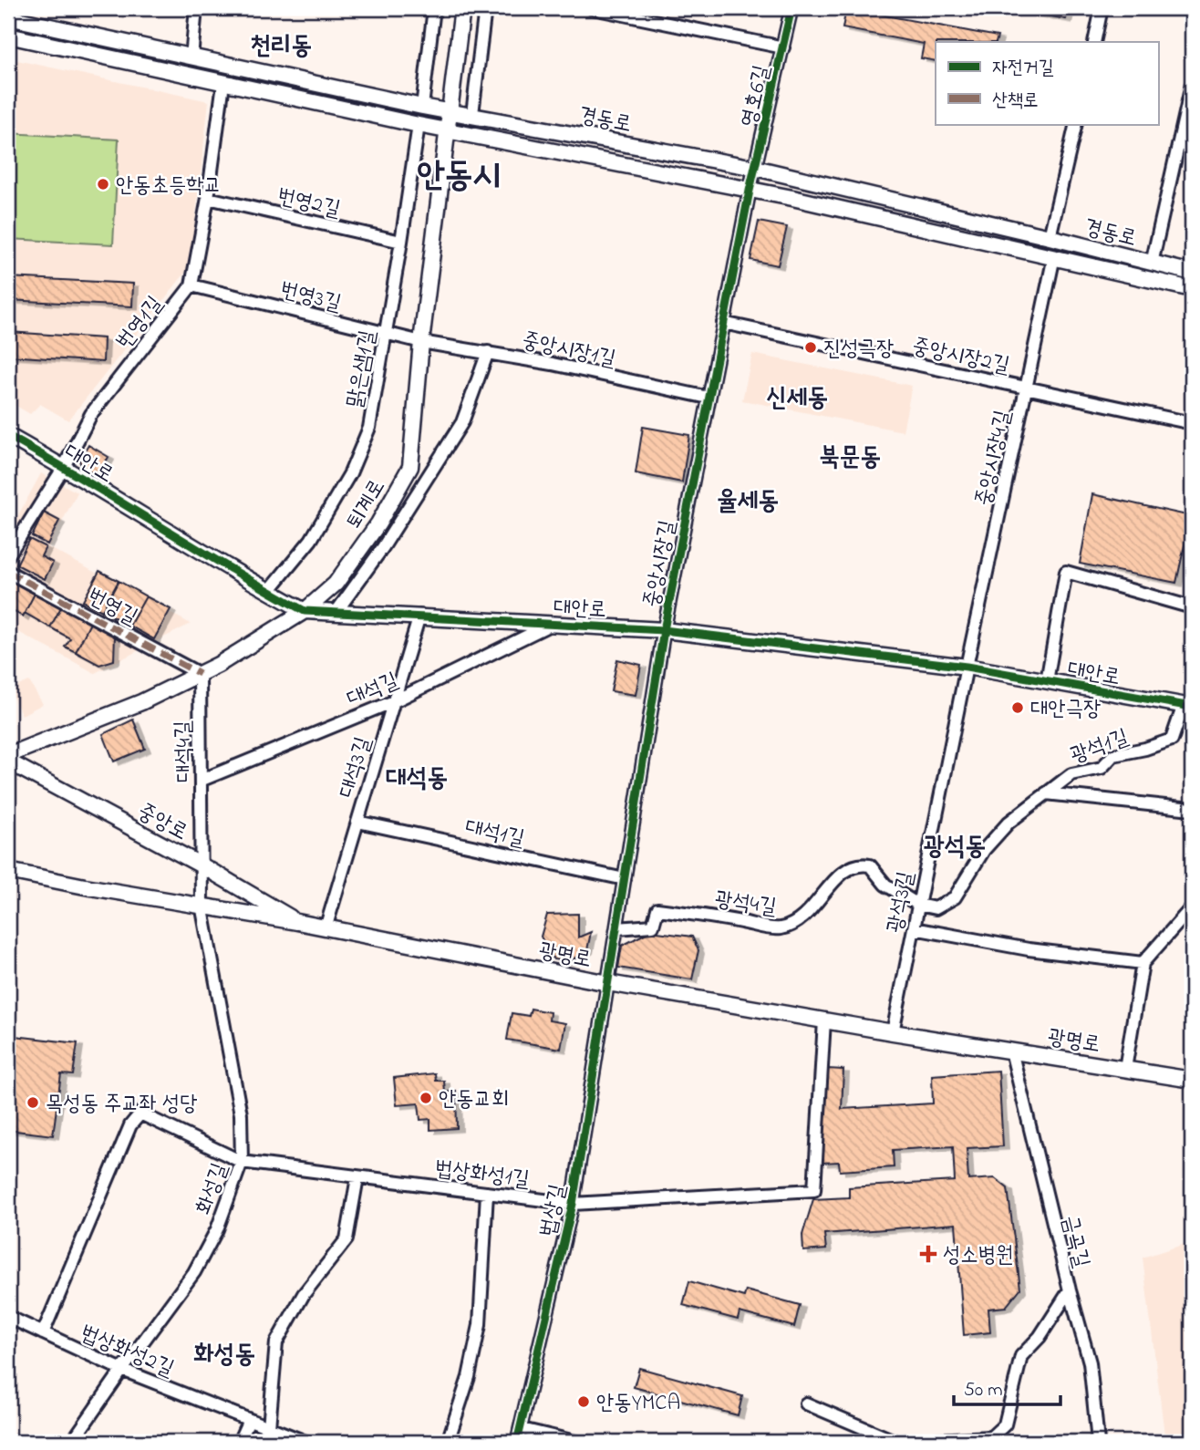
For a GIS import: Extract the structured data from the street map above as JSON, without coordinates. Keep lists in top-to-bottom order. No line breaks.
{"streets":{"street":["영호6길","경동로","번영2길","번영3길","번영1길","중앙시장1길","중앙시장2길","맑은샘1길","중앙시장4길","대안로","퇴계로","중앙시장길","번영길","대석길","광석1길","대석4길","대석3길","중앙로","대석1길","광석4길","광석3길","광명로","법상화성1길","화성길","법상길","금곡길","법상화성2길"]},"crossings":[["영호6길","경동로"],["영호6길","중앙시장길"],["경동로","번영1길"],["경동로","맑은샘1길"],["경동로","중앙시장4길"],["경동로","퇴계로"],["경동로","중앙시장길"],["번영2길","번영1길"],["번영2길","맑은샘1길"],["번영3길","번영1길"],["번영3길","중앙시장1길"],["번영3길","맑은샘1길"],["번영3길","퇴계로"],["번영1길","대안로"],["중앙시장1길","퇴계로"],["중앙시장1길","중앙시장길"],["중앙시장2길","중앙시장4길"],["중앙시장2길","중앙시장길"],["맑은샘1길","대안로"],["중앙시장4길","대안로"],["중앙시장4길","광석3길"],["대안로","퇴계로"],["대안로","중앙시장길"],["대안로","대석길"],["대안로","광석1길"],["대안로","대석3길"],["대안로","광석3길"],["퇴계로","번영길"],["퇴계로","대석4길"],["중앙시장길","대석1길"],["중앙시장길","광석4길"],["중앙시장길","광명로"],["중앙시장길","법상길"],["번영길","대석4길"],["대석길","대석4길"],["대석길","대석3길"],["광석1길","광석4길"],["광석1길","광석3길"],["대석4길","중앙로"],["대석4길","광명로"],["대석4길","화성길"],["대석3길","대석1길"],["대석3길","광명로"],["중앙로","광명로"],["광석4길","광석3길"],["광석3길","광명로"],["광명로","법상화성1길"],["광명로","화성길"],["광명로","법상길"],["광명로","금곡길"],["법상화성1길","화성길"],["법상화성1길","법상길"],["법상화성1길","법상화성2길"],["화성길","법상화성2길"]],"districts":["천리동","안동시","신세동","북문동","율세동","대석동","광석동","화성동"],"places":{"other":["안동초등학교","진성극장","대안극장","안동교회","목성동 주교좌 성당","안동YMCA"],"health":["성소병원"]},"legend":["자전거길","산책로"],"scale_bar":"50 m"}
